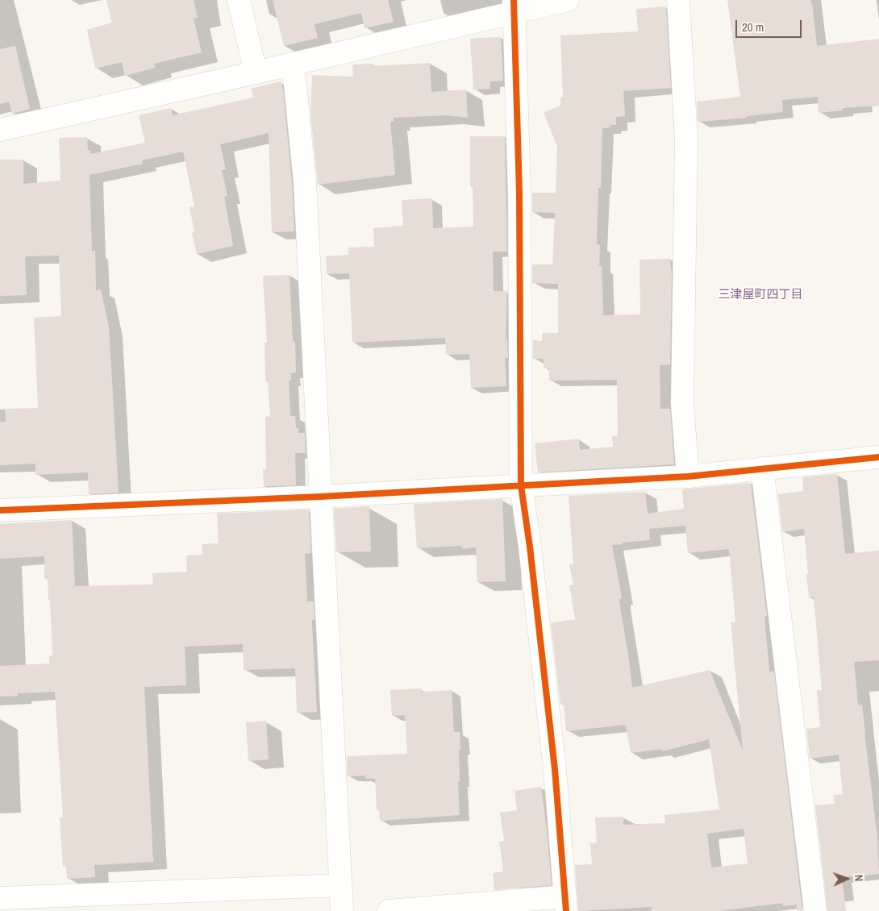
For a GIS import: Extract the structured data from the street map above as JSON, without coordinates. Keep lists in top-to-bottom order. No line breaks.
{"districts":["三津屋町四丁目"],"scale_bar":"20 m","north":"right"}
